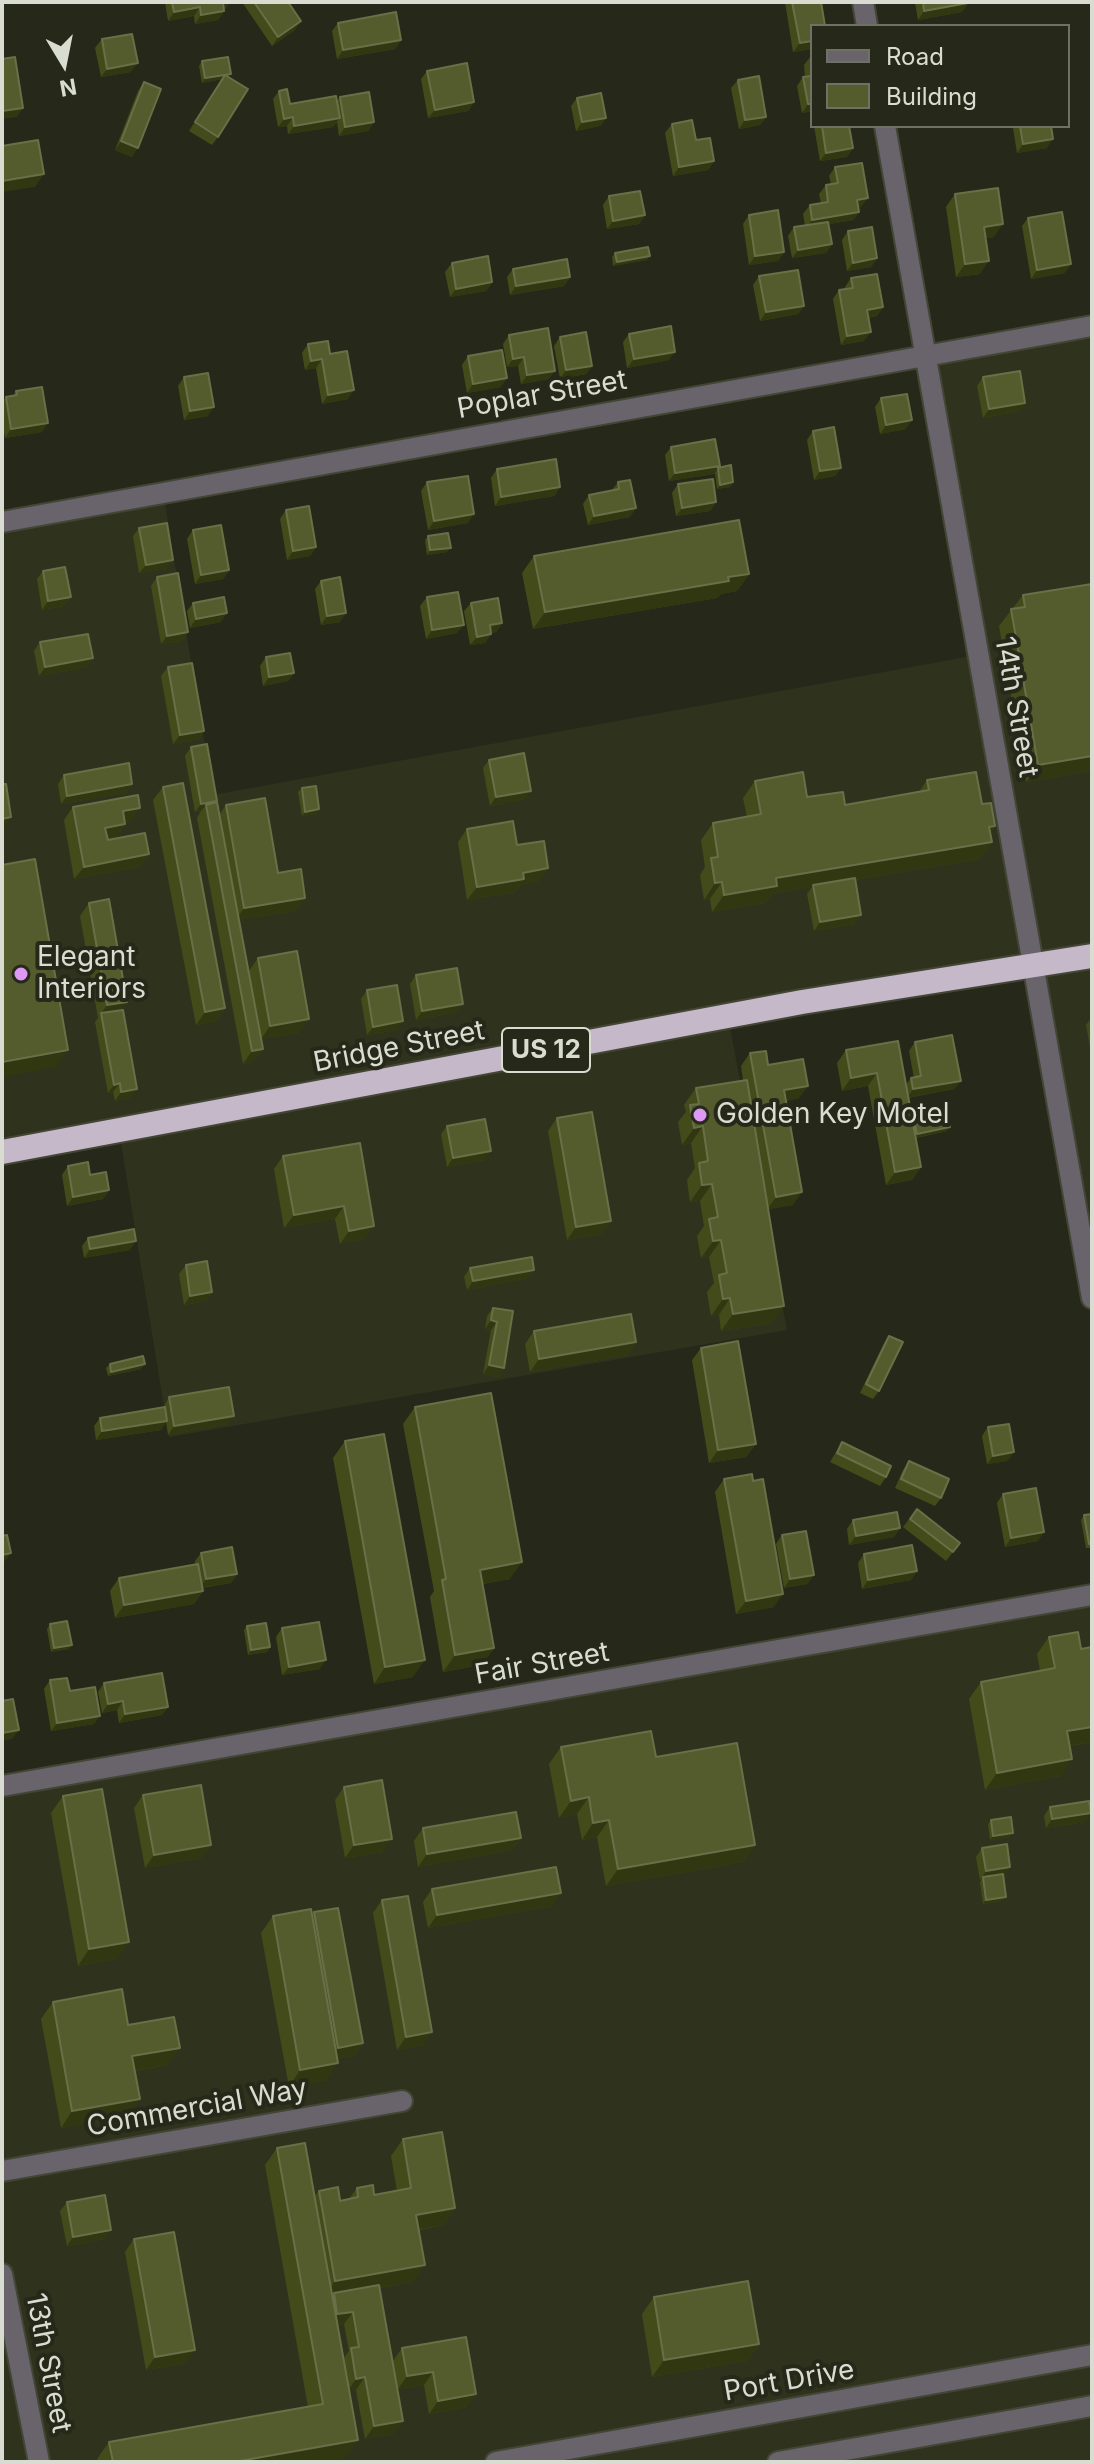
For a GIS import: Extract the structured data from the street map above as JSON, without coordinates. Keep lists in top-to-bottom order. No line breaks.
{"streets":{"highway":["Bridge Street","US 12"],"street":["Poplar Street","14th Street","Fair Street","Commercial Way","13th Street","Port Drive"]},"crossings":[["Poplar Street","14th Street"],["14th Street","Bridge Street"]],"places":["Elegant Interiors","Golden Key Motel"],"legend":["Road","Building"],"north":"bottom"}
